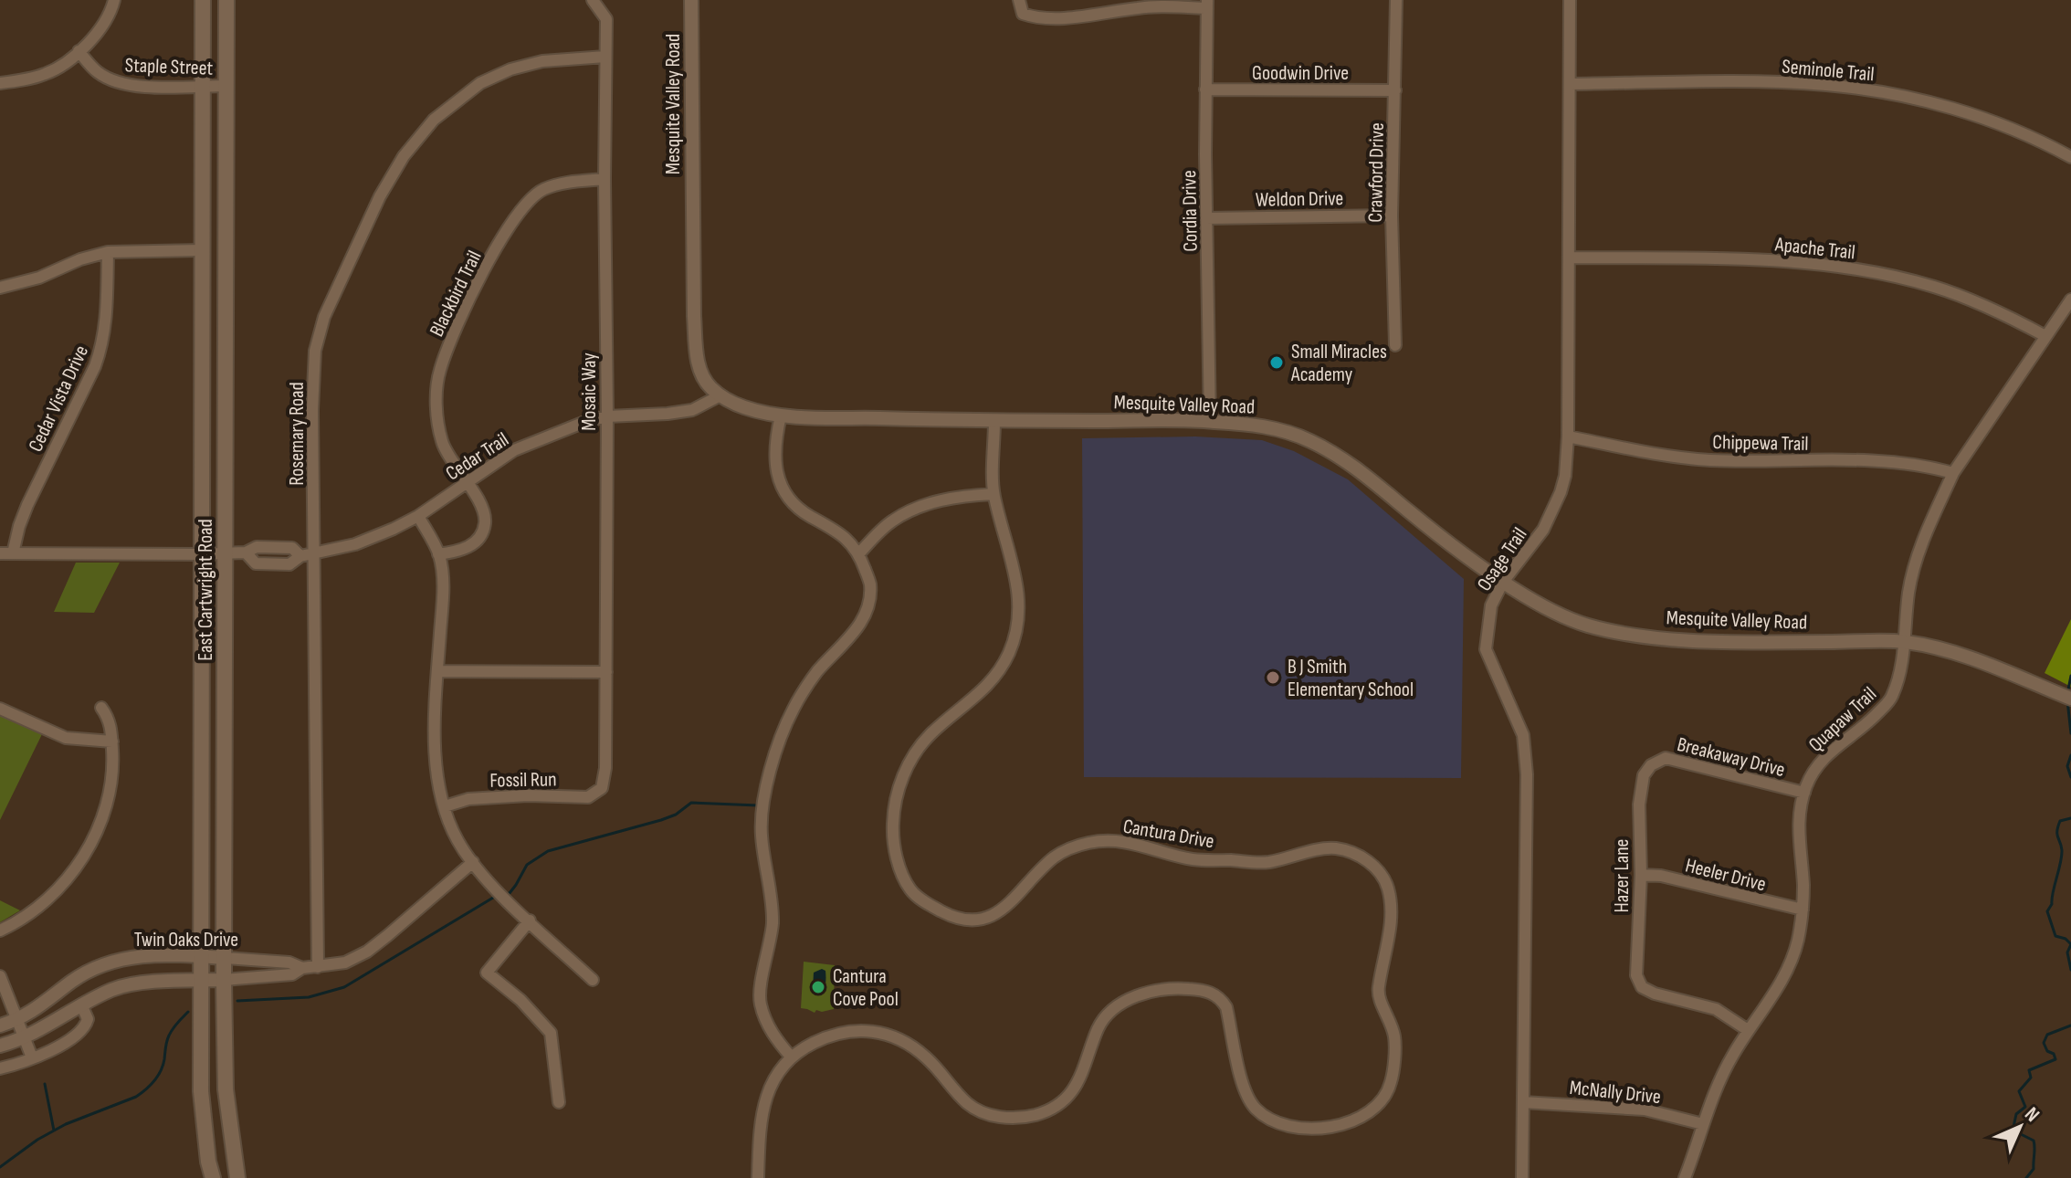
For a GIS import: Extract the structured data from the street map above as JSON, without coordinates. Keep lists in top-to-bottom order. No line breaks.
{"streets":{"main road":["East Cartwright Road"],"street":["Staple Street","Seminole Trail","Goodwin Drive","Mesquite Valley Road","Crawford Drive","Weldon Drive","Cordia Drive","Apache Trail","Blackbird Trail","Mosaic Way","Cedar Vista Drive","Rosemary Road","Chippewa Trail","Cedar Trail","Osage Trail","Quapaw Trail","Breakaway Drive","Fossil Run","Cantura Drive","Heeler Drive","Hazer Lane","Twin Oaks Drive","McNally Drive"]},"crossings":[["Staple Street","East Cartwright Road"],["Seminole Trail","Osage Trail"],["Goodwin Drive","Crawford Drive"],["Goodwin Drive","Cordia Drive"],["Mesquite Valley Road","Cordia Drive"],["Mesquite Valley Road","Cedar Trail"],["Mesquite Valley Road","Osage Trail"],["Mesquite Valley Road","Quapaw Trail"],["Mesquite Valley Road","Cantura Drive"],["Crawford Drive","Weldon Drive"],["Weldon Drive","Cordia Drive"],["Apache Trail","Osage Trail"],["Apache Trail","Quapaw Trail"],["Blackbird Trail","Mosaic Way"],["Blackbird Trail","Cedar Trail"],["Mosaic Way","Rosemary Road"],["Mosaic Way","Cedar Trail"],["Mosaic Way","Fossil Run"],["Cedar Vista Drive","Cedar Trail"],["Rosemary Road","Cedar Trail"],["Rosemary Road","Twin Oaks Drive"],["Chippewa Trail","Osage Trail"],["Chippewa Trail","Quapaw Trail"],["Cedar Trail","East Cartwright Road"],["Osage Trail","McNally Drive"],["East Cartwright Road","Twin Oaks Drive"],["Quapaw Trail","Breakaway Drive"],["Quapaw Trail","Heeler Drive"],["Quapaw Trail","Hazer Lane"],["Quapaw Trail","McNally Drive"],["Breakaway Drive","Hazer Lane"],["Heeler Drive","Hazer Lane"]],"places":["Small Miracles Academy","B J Smith Elementary School","Cantura Cove Pool"],"north":"top right"}
